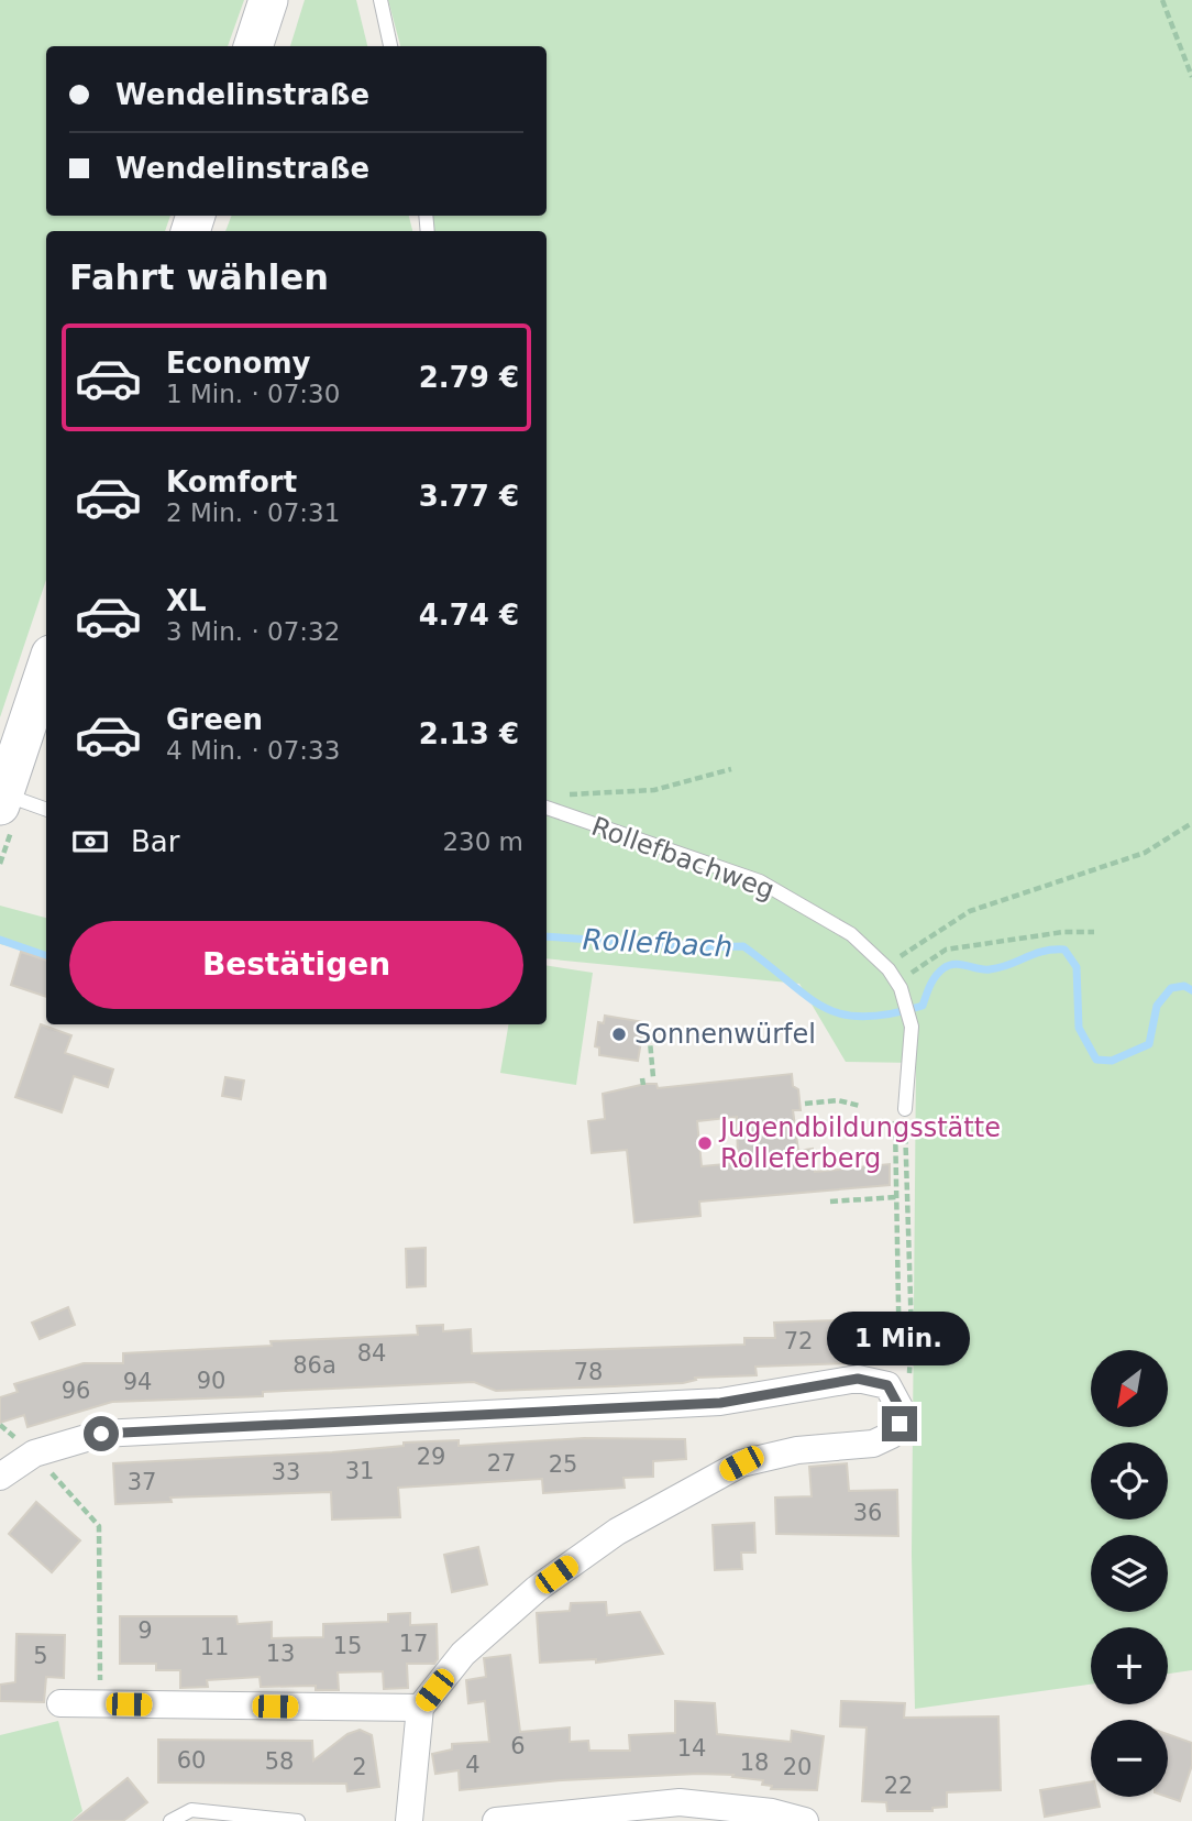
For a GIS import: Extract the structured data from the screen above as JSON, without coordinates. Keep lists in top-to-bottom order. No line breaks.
{"streets":{"lane":["Rollefbachweg"]},"water":["Rollefbach"],"places":["Sonnenwürfel","Jugendbildungsstätte Rolleferberg"],"house_numbers":["72","84","86a","78","90","94","96","29","27","25","31","33","37","36","9","17","15","11","13","5","6","14","60","58","18","4","2","20","22"],"north":"bottom left","page":{"banner":["Wendelinstraße","Wendelinstraße"],"heading":"Fahrt wählen","list":[{"name":"Economy","note":"1 Min. · 07:30","value":"2.79 €"},{"name":"Komfort","note":"2 Min. · 07:31","value":"3.77 €"},{"name":"XL","note":"3 Min. · 07:32","value":"4.74 €"},{"name":"Green","note":"4 Min. · 07:33","value":"2.13 €"}],"pay":["Bar","230 m"],"buttons":"Bestätigen","bubble":"1 Min.","map_buttons":["+","−"]}}
